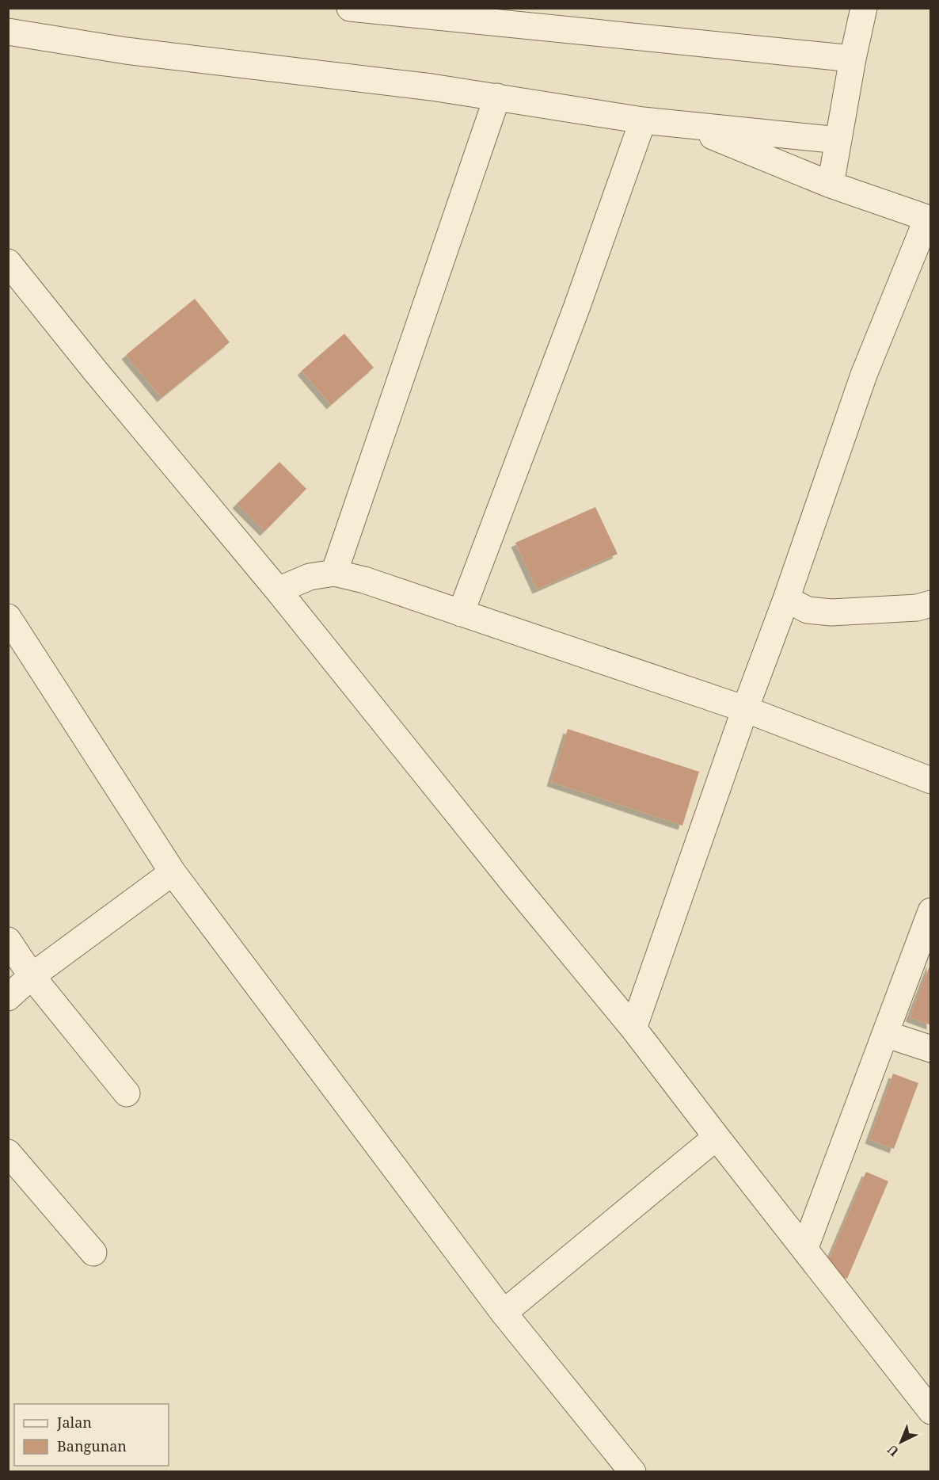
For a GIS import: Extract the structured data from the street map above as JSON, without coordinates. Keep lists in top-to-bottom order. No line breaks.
{"legend":["Jalan","Bangunan"],"north":"bottom left"}
